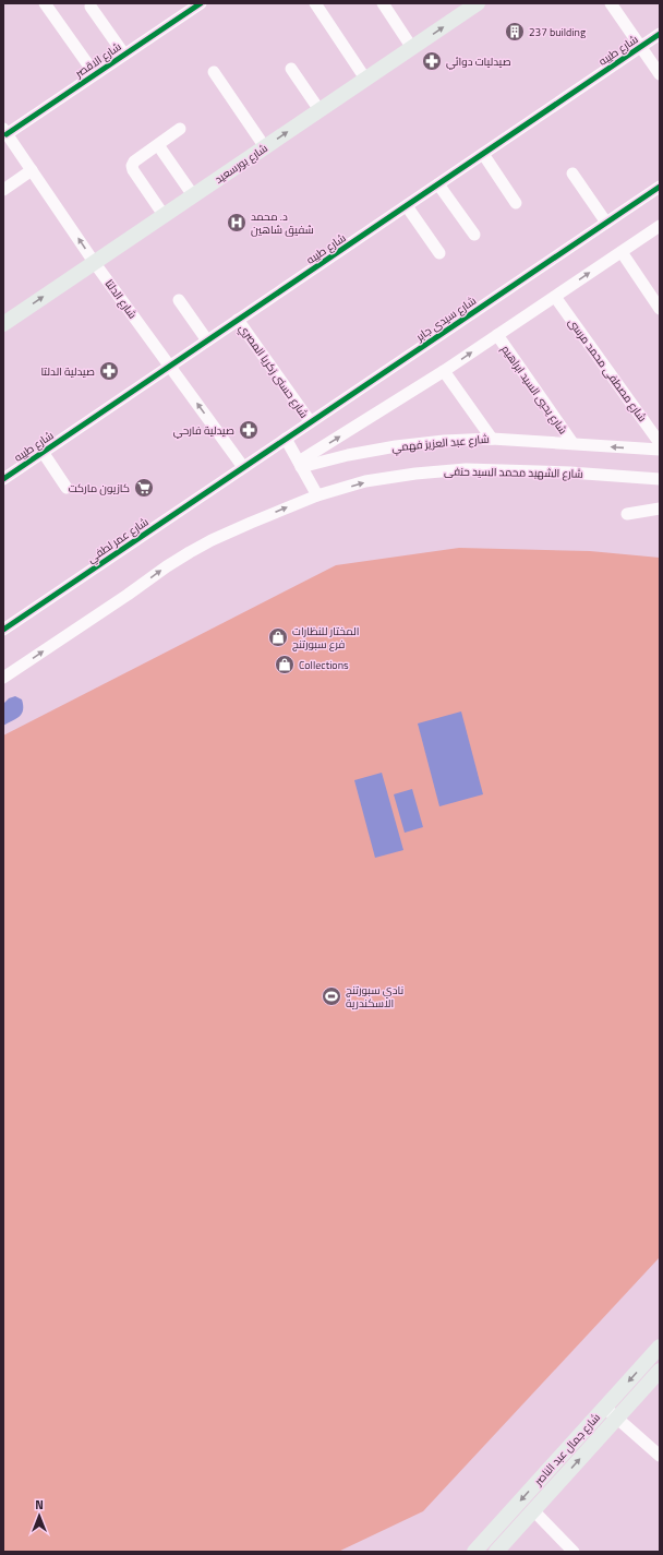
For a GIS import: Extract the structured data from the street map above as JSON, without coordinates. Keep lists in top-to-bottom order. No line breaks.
{"streets":{"main road":["شارع بورسعيد","شارع جمال عبد الناصر"],"street":["شارع طيبه","شارع الاقصر","شارع الدلتا","شارع سيدى جابر","شارع مصطفى محمد مرسى","شارع حسنى زكريا المصري","شارع يحيي السيد ابراهيم","شارع عبد العزيز فهمي","شارع الشهيد محمد السيد حنفى","شارع عمر لطفي"]},"crossings":[["شارع طيبه","شارع الدلتا"],["شارع طيبه","شارع حسنى زكريا المصري"],["شارع الاقصر","شارع الدلتا"],["شارع بورسعيد","شارع الدلتا"],["شارع الدلتا","شارع سيدى جابر"],["شارع الدلتا","شارع عمر لطفي"],["شارع سيدى جابر","شارع حسنى زكريا المصري"],["شارع سيدى جابر","شارع عمر لطفي"],["شارع يحيي السيد ابراهيم","شارع عبد العزيز فهمي"]],"one_way":["شارع بورسعيد","شارع الدلتا","شارع الشهيد محمد السيد حنفى"],"places":{"building":["237 building"],"pharmacy":["صيدليات دوائي","صيدلية الدلتا","صيدلية فارحي"],"hospital":["د. محمد شفيق شاهين"],"supermarket":["كازيون ماركت"],"shop":["المختار للنظارات فرع سبورتنج","Collections"],"sports":["نادي سبورتنج الاسكندرية"]},"north":"top"}
